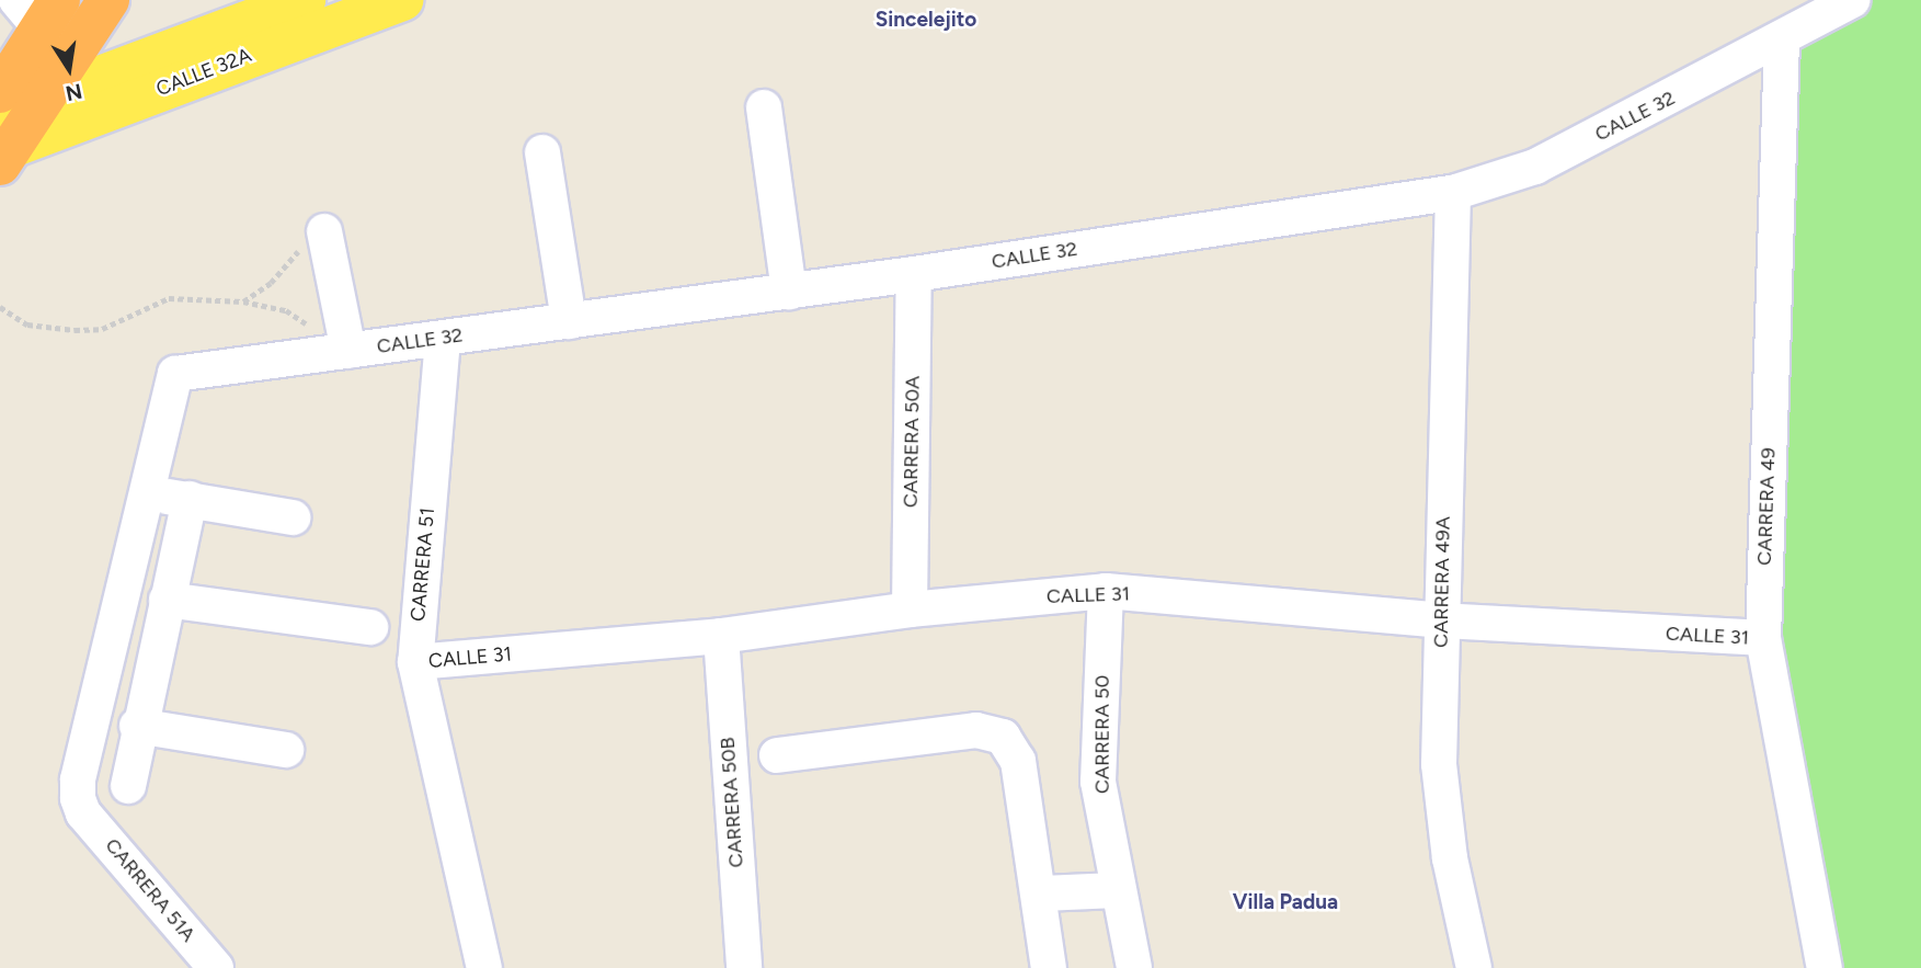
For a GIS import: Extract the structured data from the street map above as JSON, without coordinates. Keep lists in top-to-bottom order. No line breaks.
{"streets":{"main road":["CALLE 32A"],"street":["CALLE 32","CARRERA 50A","CARRERA 49","CARRERA 51","CARRERA 49A","CALLE 31","CARRERA 50","CARRERA 50B","CARRERA 51A"]},"crossings":[["CALLE 32","CARRERA 50A"],["CALLE 32","CARRERA 49"],["CALLE 32","CARRERA 51"],["CALLE 32","CARRERA 49A"],["CALLE 32","CARRERA 51A"],["CARRERA 50A","CALLE 31"],["CARRERA 49","CALLE 31"],["CARRERA 51","CALLE 31"],["CARRERA 49A","CALLE 31"],["CALLE 31","CARRERA 50"],["CALLE 31","CARRERA 50B"]],"districts":["Sincelejito","Villa Padua"],"north":"bottom"}
